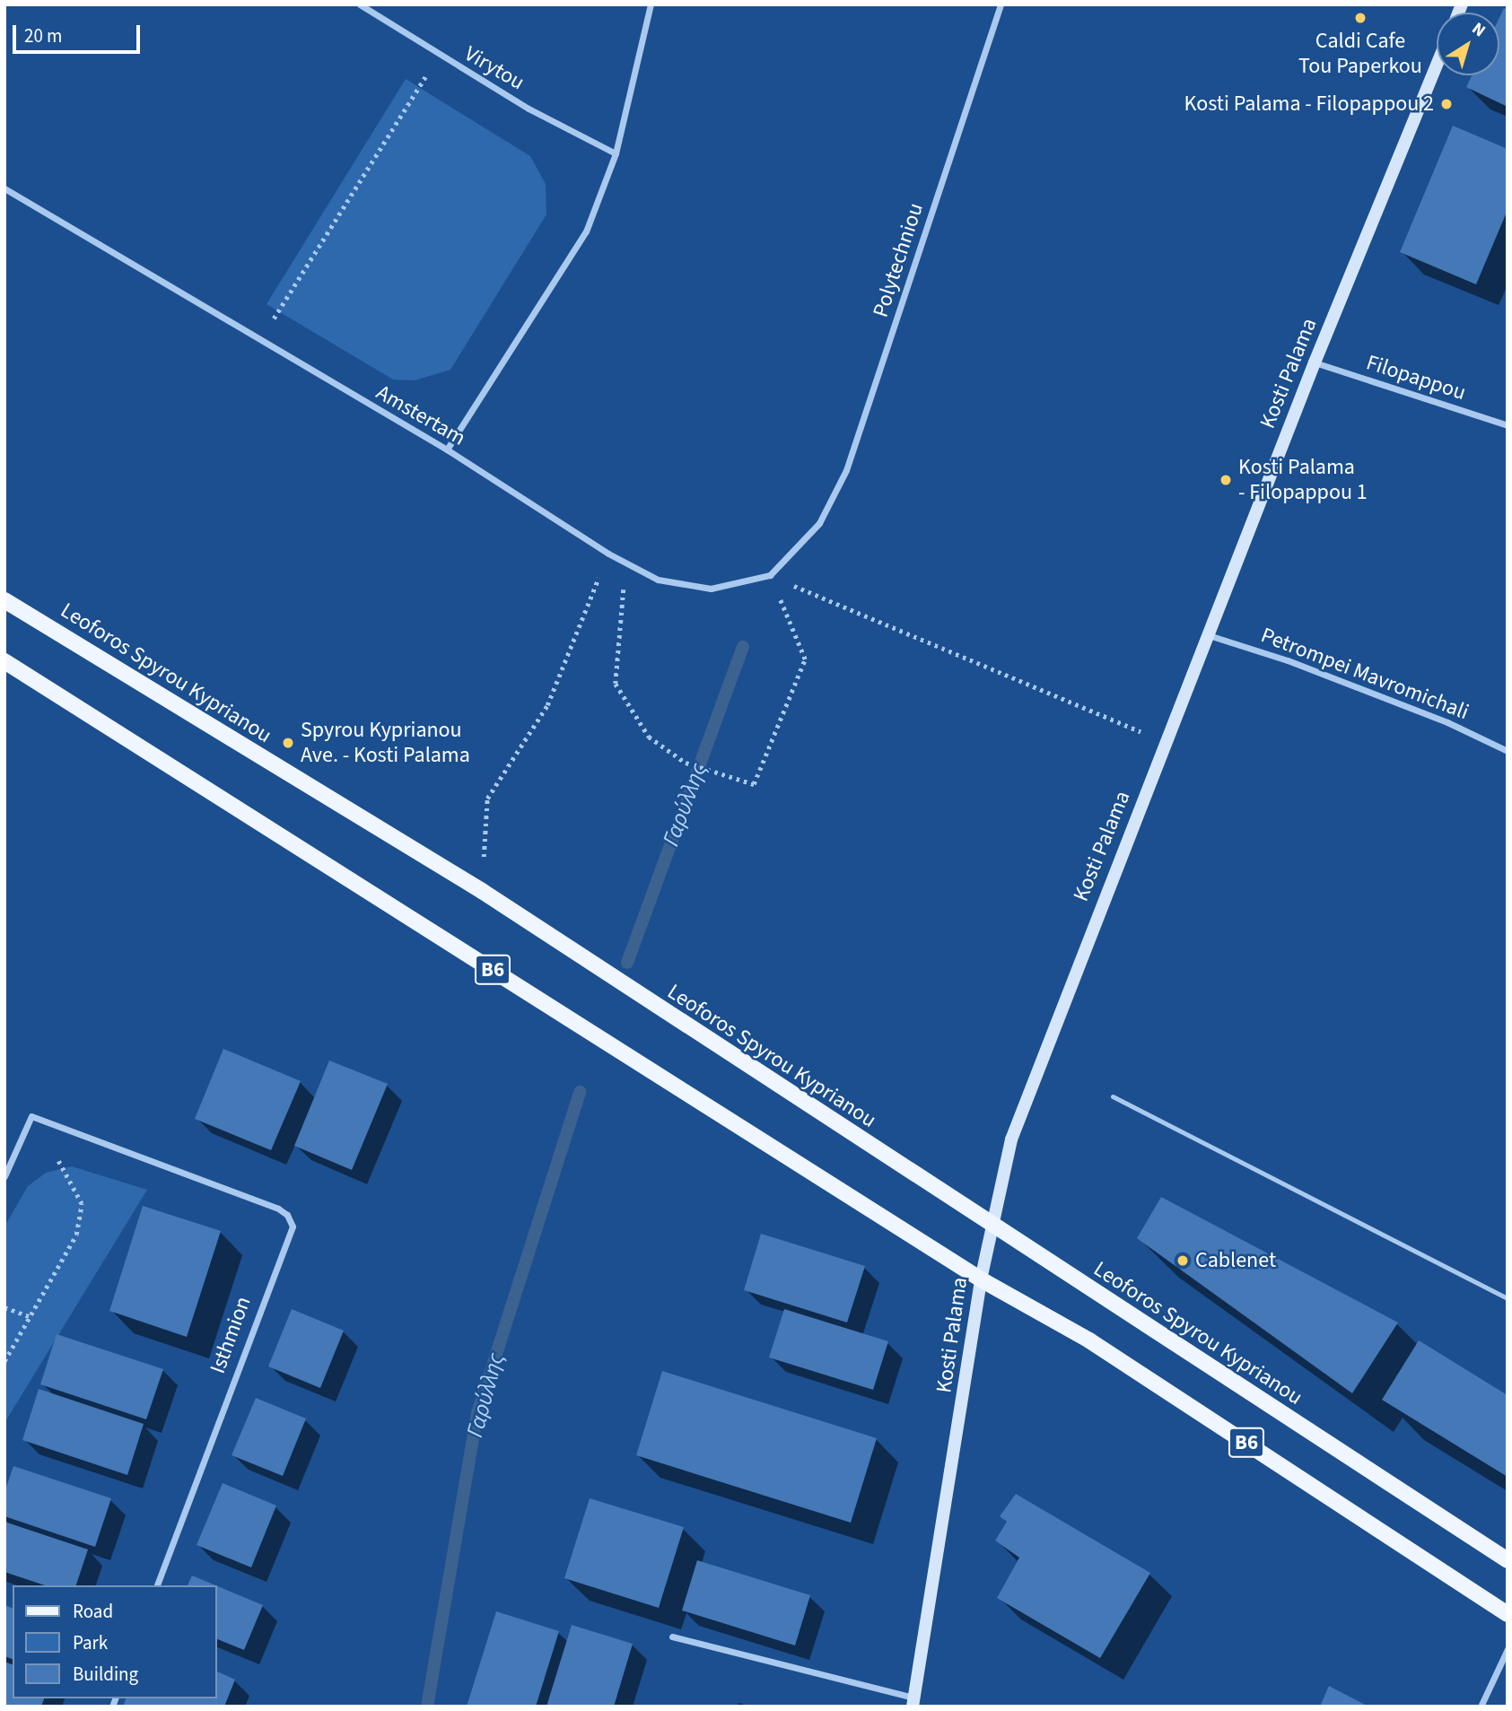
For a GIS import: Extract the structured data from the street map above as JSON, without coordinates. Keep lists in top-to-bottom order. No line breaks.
{"streets":{"main road":["Leoforos Spyrou Kyprianou","B6"],"street":["Virytou","Polytechniou","Kosti Palama","Filopappou","Amstertam","Petrompei Mavromichali","Isthmion"]},"crossings":[["Polytechniou","Amstertam"],["Kosti Palama","Filopappou"],["Kosti Palama","Leoforos Spyrou Kyprianou"],["Kosti Palama","Petrompei Mavromichali"],["Kosti Palama","B6"]],"water":["Γαρύλλης"],"places":["Caldi Cafe Tou Paperkou","Kosti Palama - Filopappou 2","Kosti Palama - Filopappou 1","Spyrou Kyprianou Ave. - Kosti Palama","Cablenet"],"legend":["Road","Park","Building"],"scale_bar":"20 m","north":"top right"}
